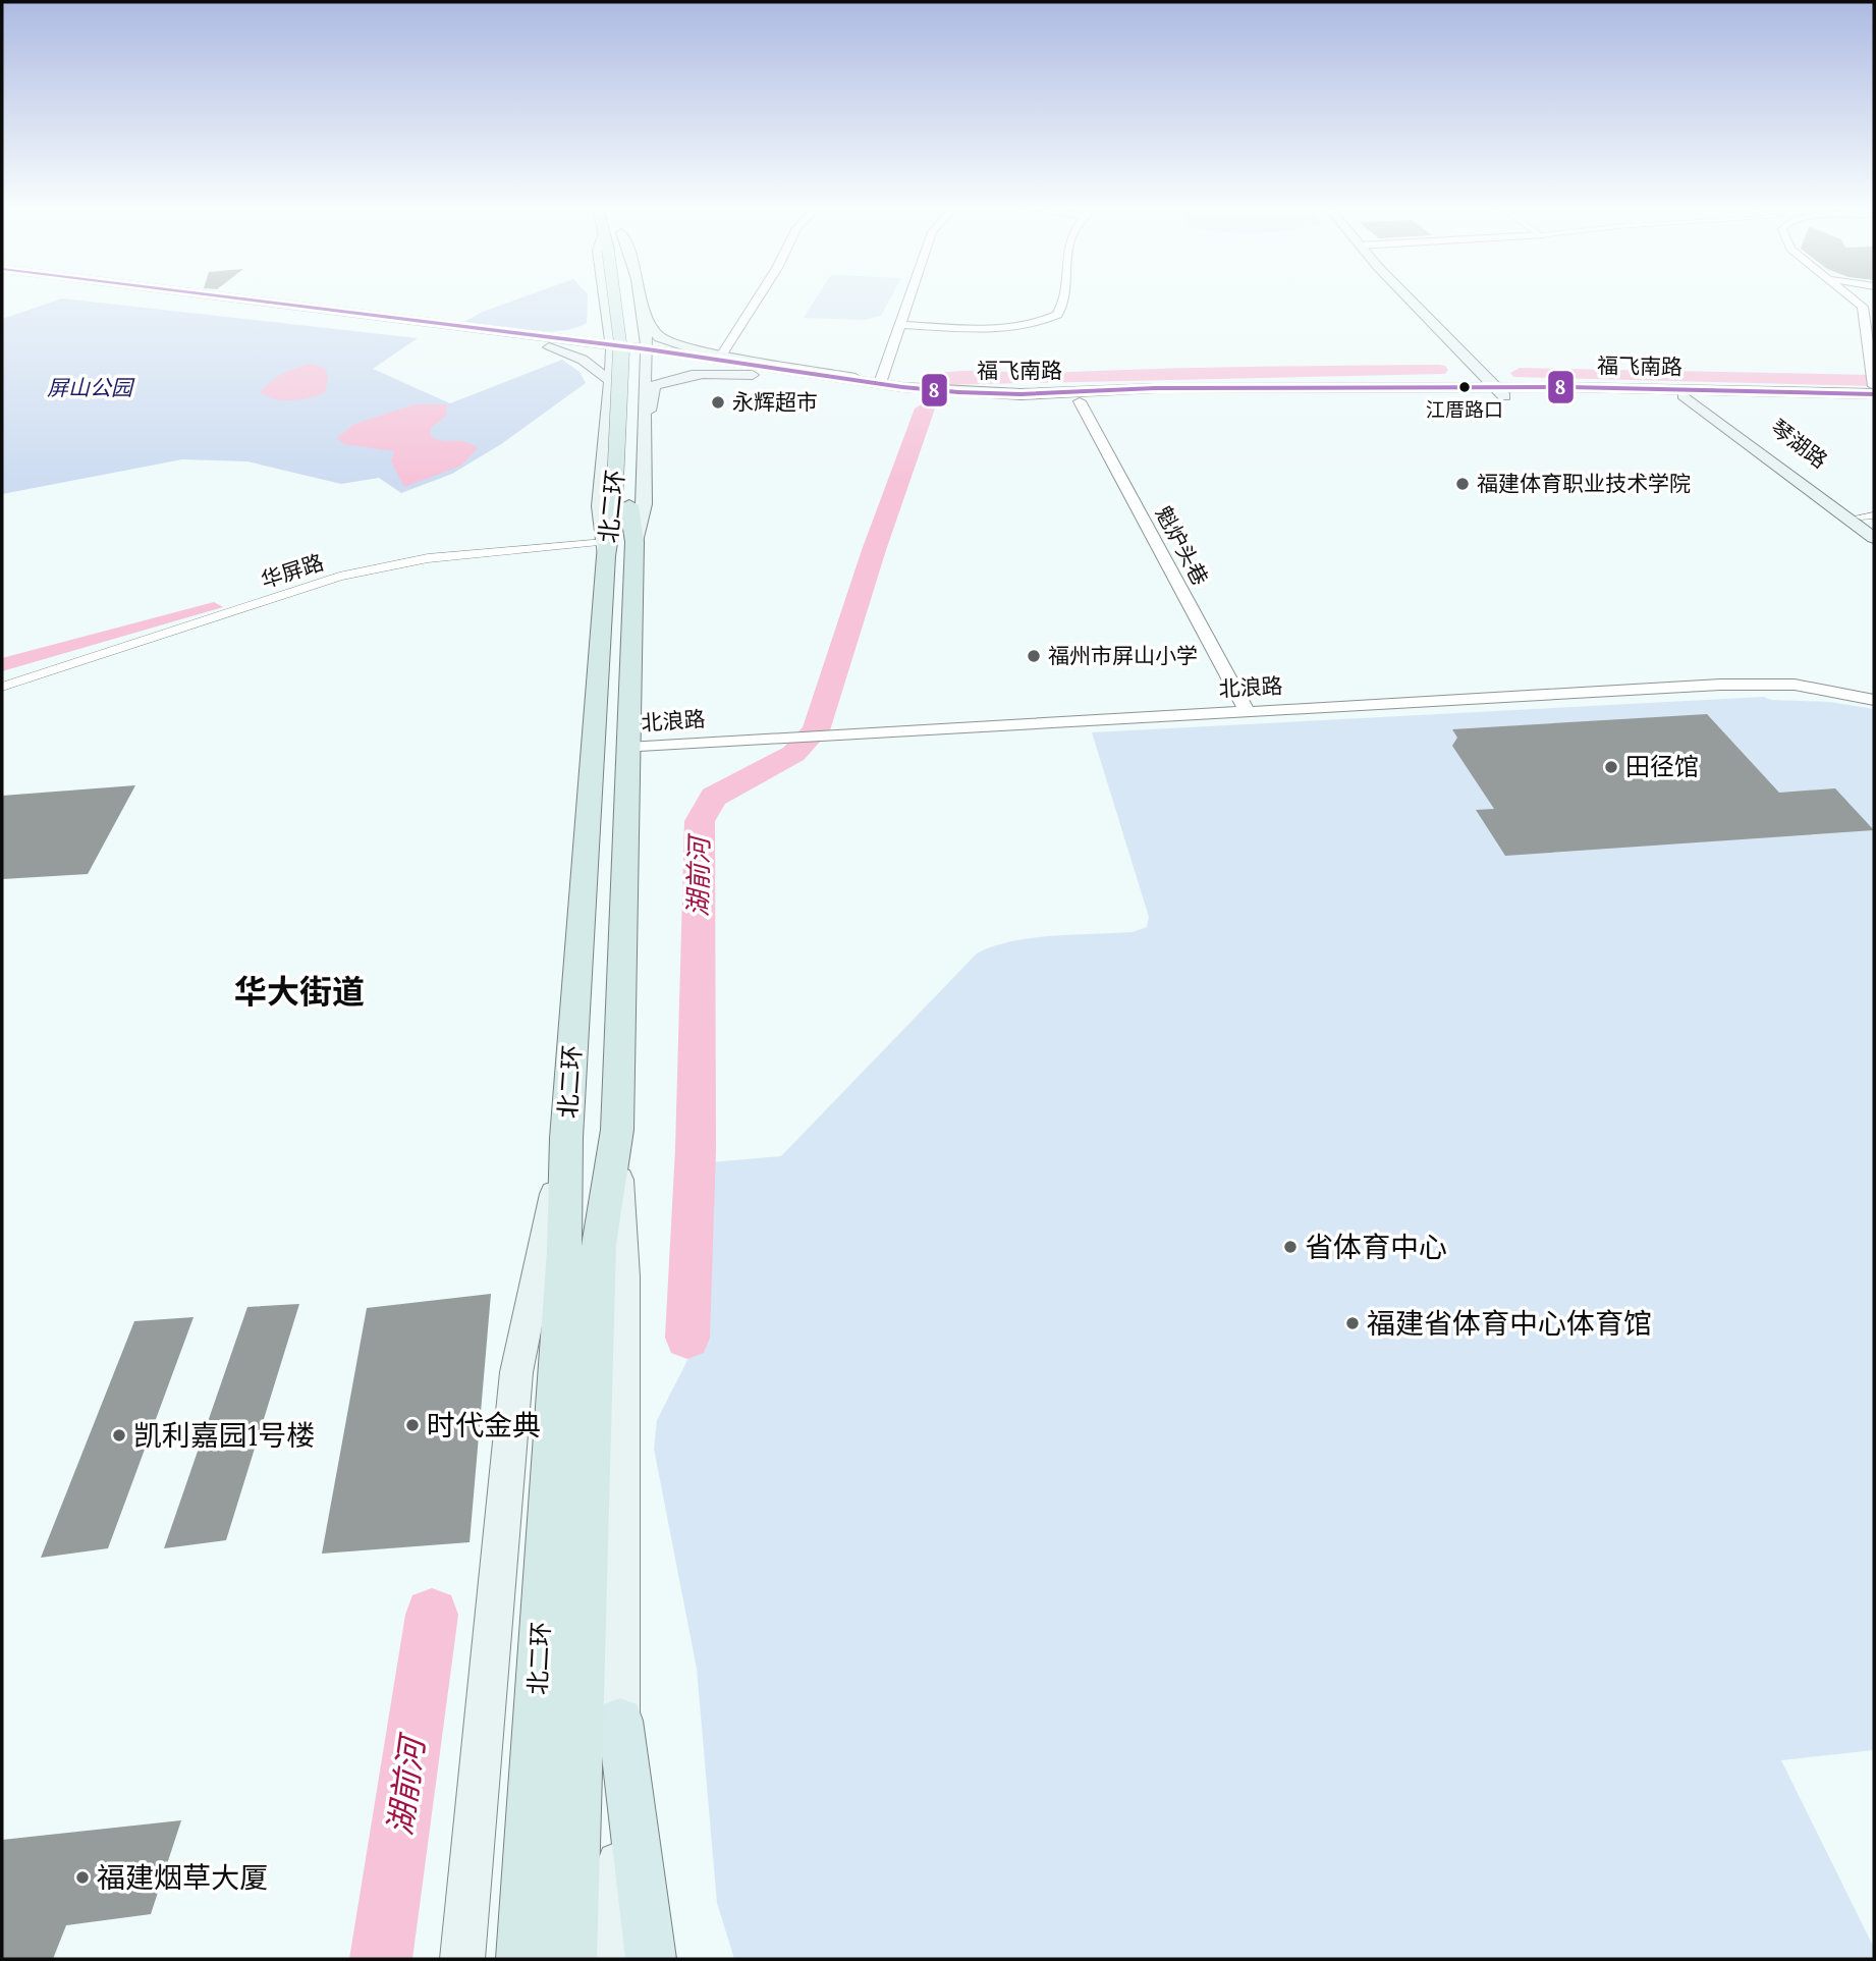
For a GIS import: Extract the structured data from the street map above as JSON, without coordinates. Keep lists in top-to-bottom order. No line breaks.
{"streets":{"highway":["北二环"],"main road":["福飞南路","琴湖路"],"street":["魁炉头巷","华屏路","北浪路"]},"crossings":[["福飞南路","琴湖路"],["福飞南路","魁炉头巷"],["北二环","华屏路"],["北二环","北浪路"],["魁炉头巷","北浪路"]],"districts":["华大街道"],"water":["湖前河"],"parks":["屏山公园"],"places":["江厝路口","永辉超市","福建体育职业技术学院","福州市屏山小学","田径馆","省体育中心","福建省体育中心体育馆","时代金典","凯利嘉园1号楼","福建烟草大厦"],"lines":["transit line 8"]}
